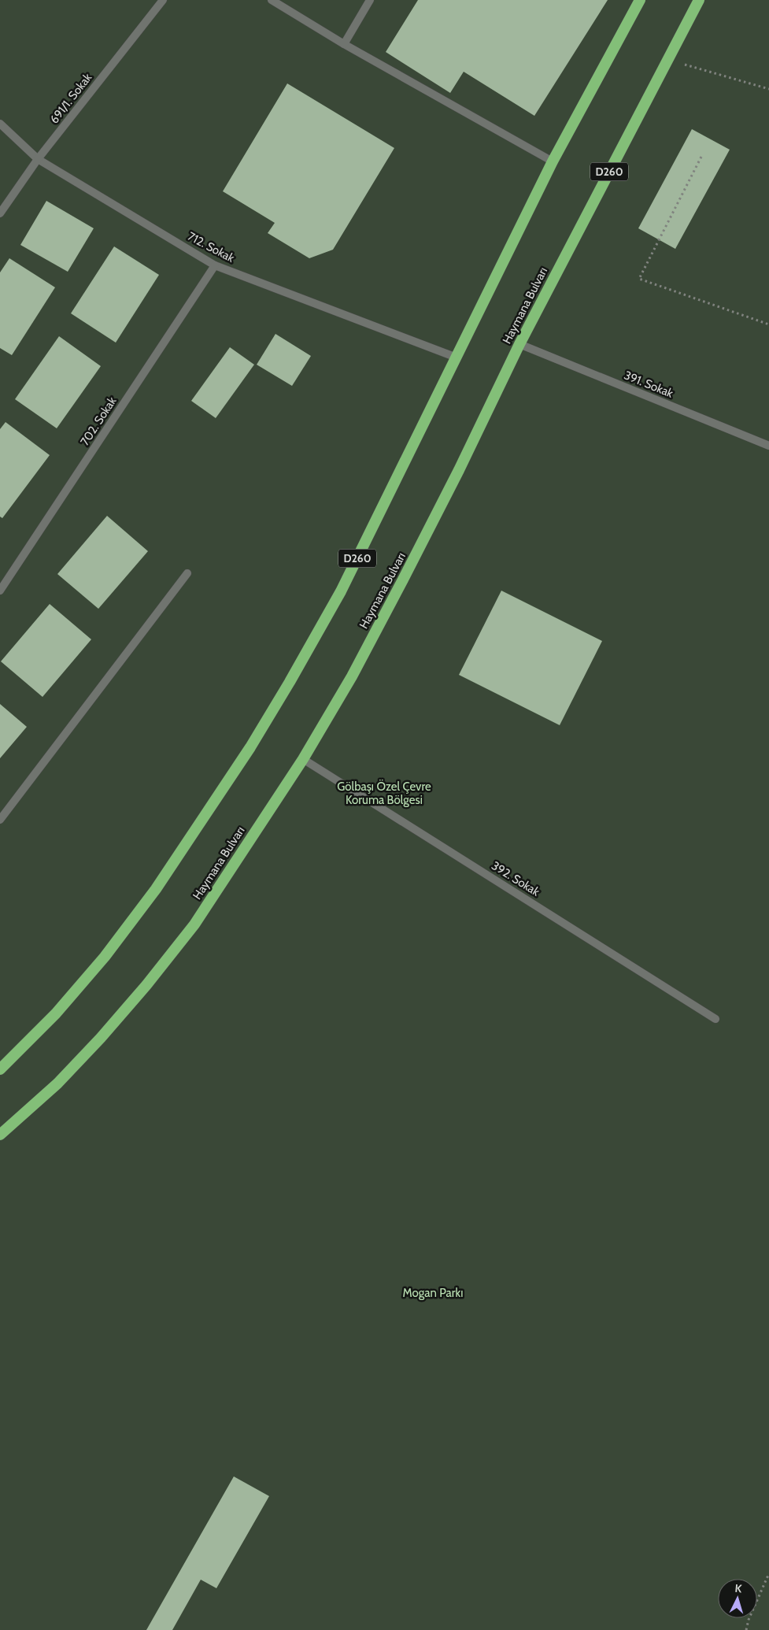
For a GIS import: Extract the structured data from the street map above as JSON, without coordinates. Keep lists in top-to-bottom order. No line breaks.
{"streets":{"highway":["D260","Haymana Bulvarı"],"street":["691/1. Sokak","712. Sokak","391. Sokak","702. Sokak","392. Sokak"]},"crossings":[["691/1. Sokak","712. Sokak"],["D260","712. Sokak"],["712. Sokak","702. Sokak"],["Haymana Bulvarı","391. Sokak"],["Haymana Bulvarı","392. Sokak"]],"parks":["Gölbaşı Özel Çevre Koruma Bölgesi","Mogan Parkı"],"north":"top"}
